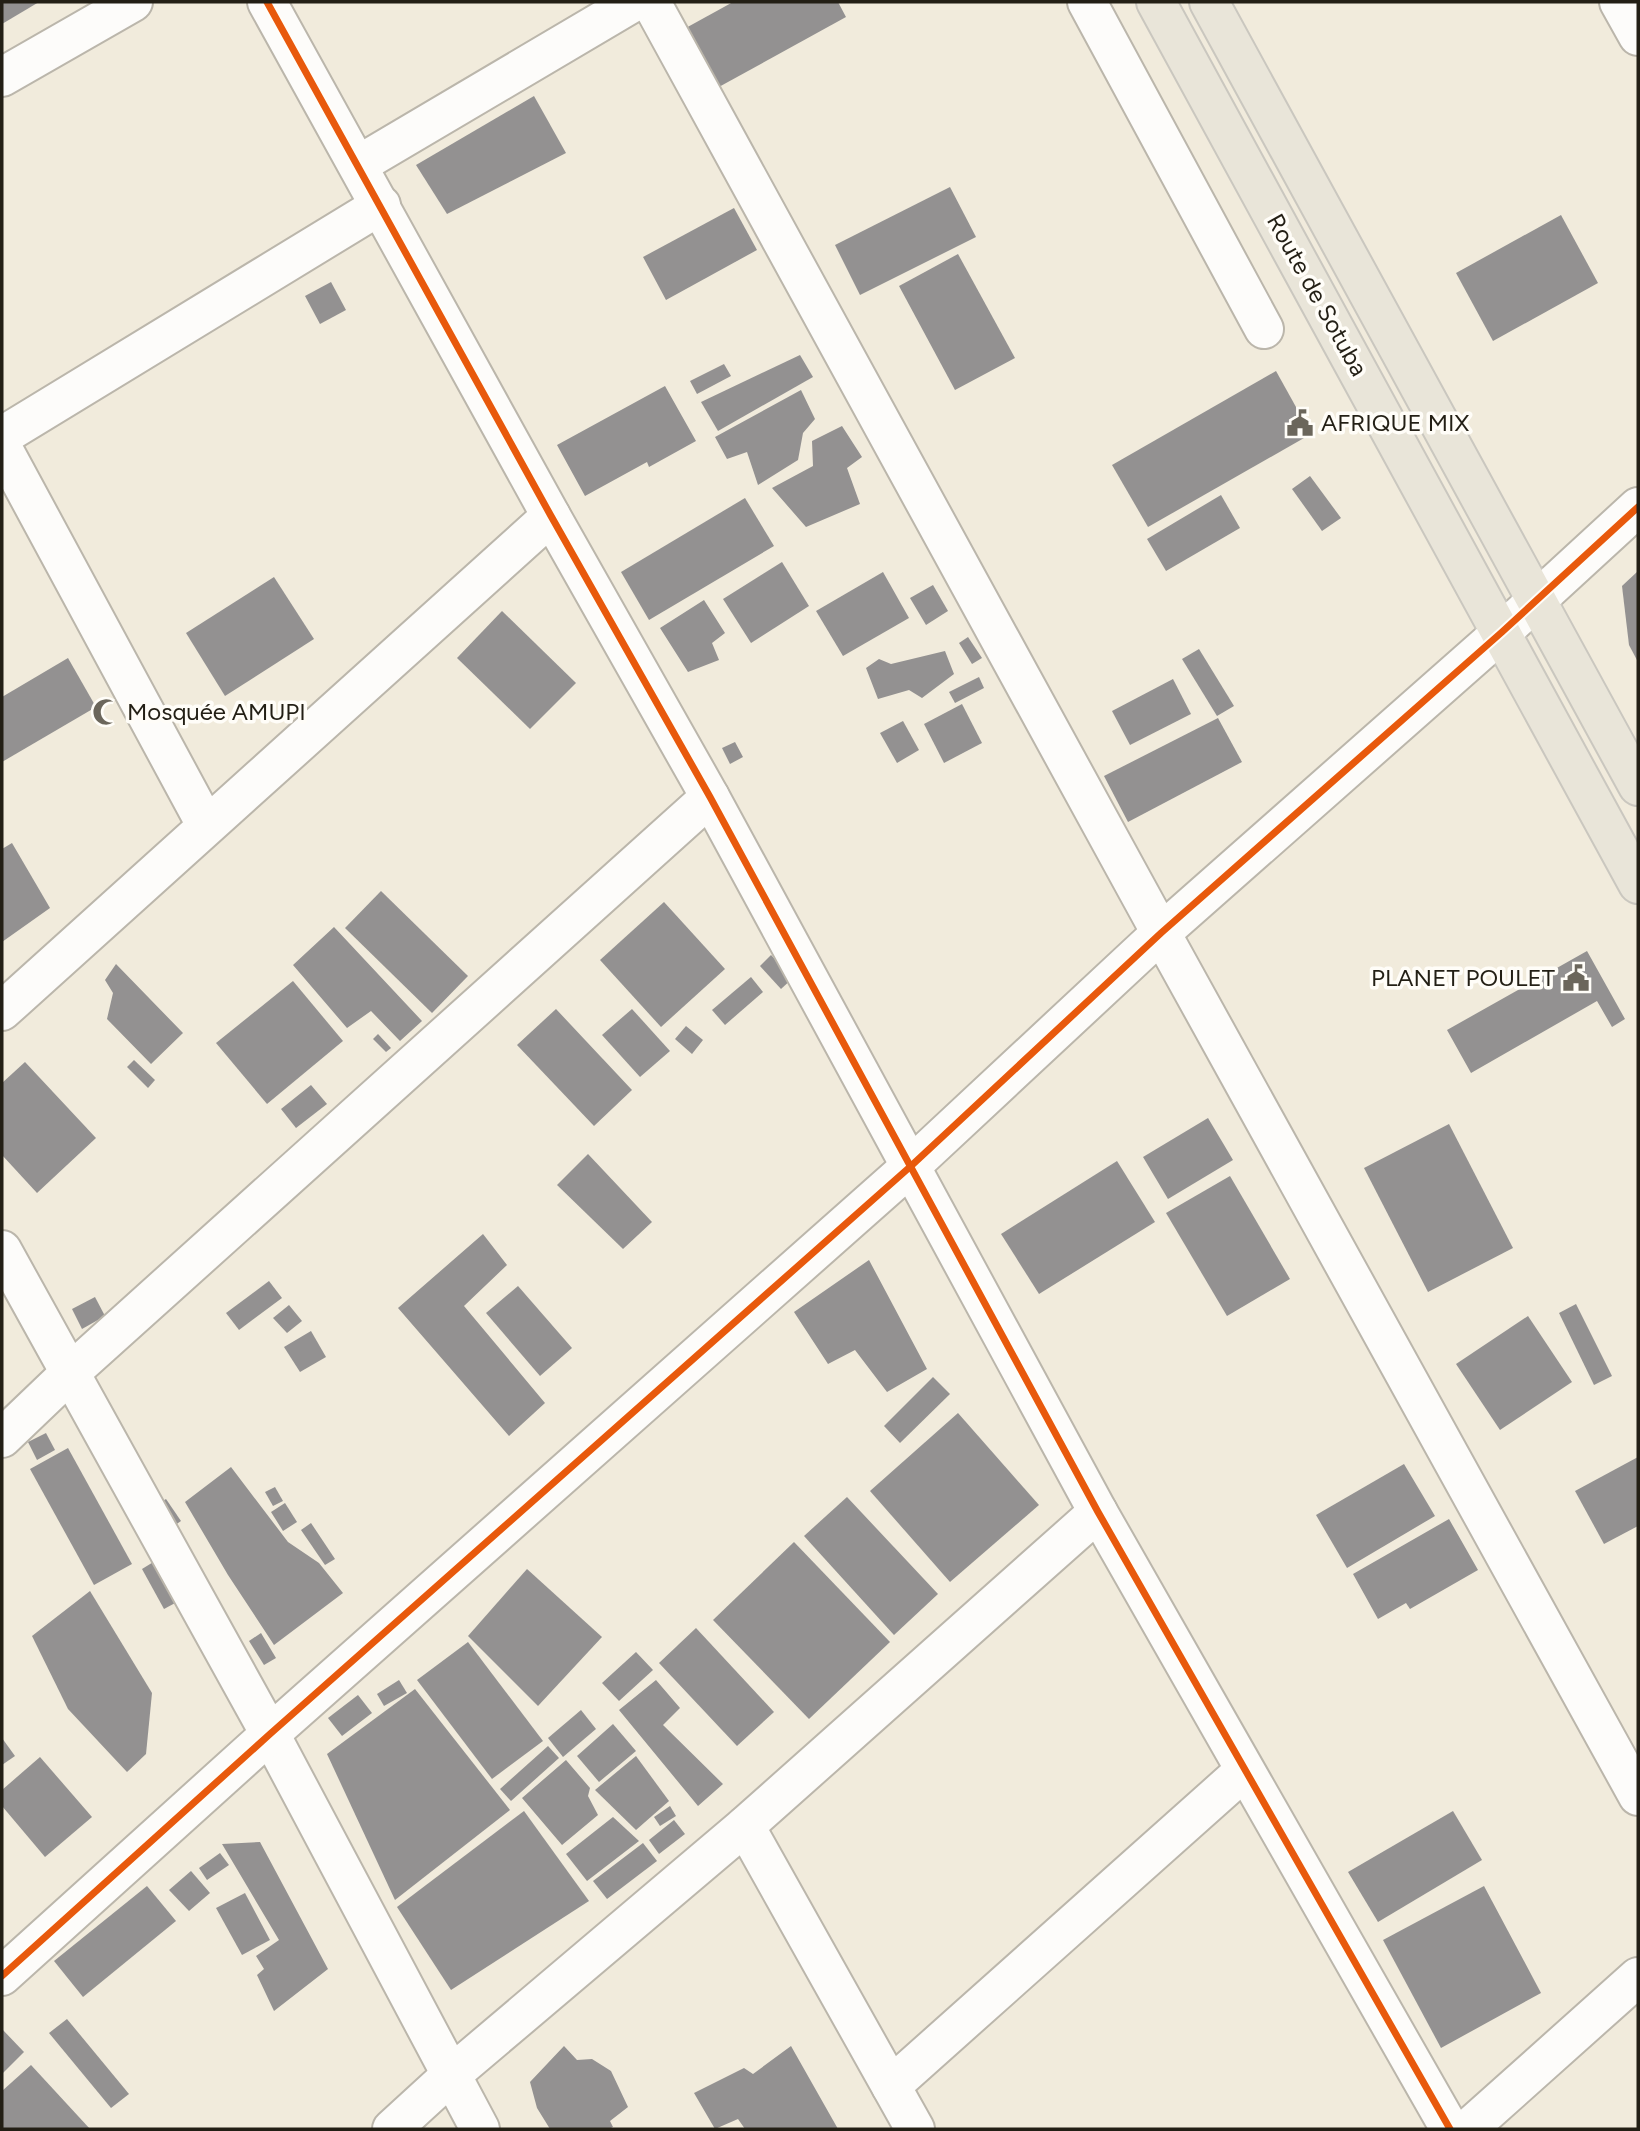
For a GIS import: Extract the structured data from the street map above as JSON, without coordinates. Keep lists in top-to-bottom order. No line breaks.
{"streets":{"main road":["Route de Sotuba"]},"places":{"public building":["AFRIQUE MIX","PLANET POULET"],"mosque":["Mosquée AMUPI"]}}
